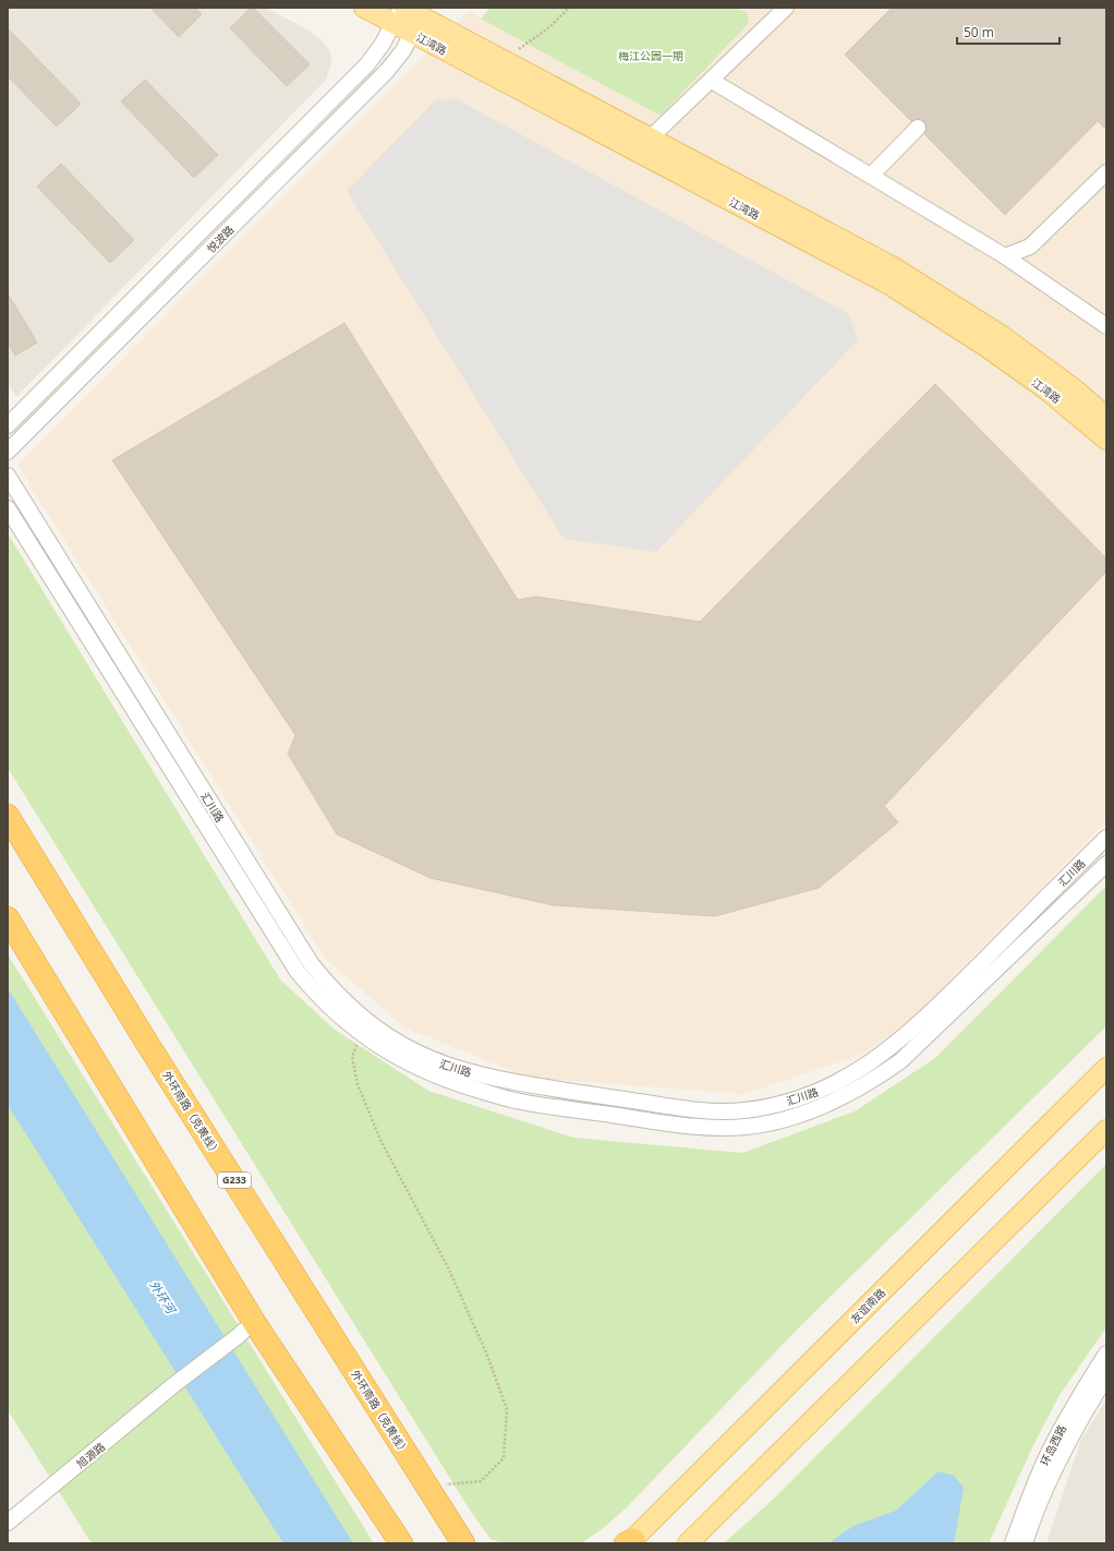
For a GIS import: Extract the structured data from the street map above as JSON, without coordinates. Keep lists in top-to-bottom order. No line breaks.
{"streets":{"highway":["外环南路（克黄线）","G233"],"main road":["江湾路","友谊南路"],"street":["悦波路","汇川路","环岛西路","旭源路"]},"crossings":[["江湾路","悦波路"]],"water":["外环河"],"parks":["梅江公园一期"],"scale_bar":"50 m"}
